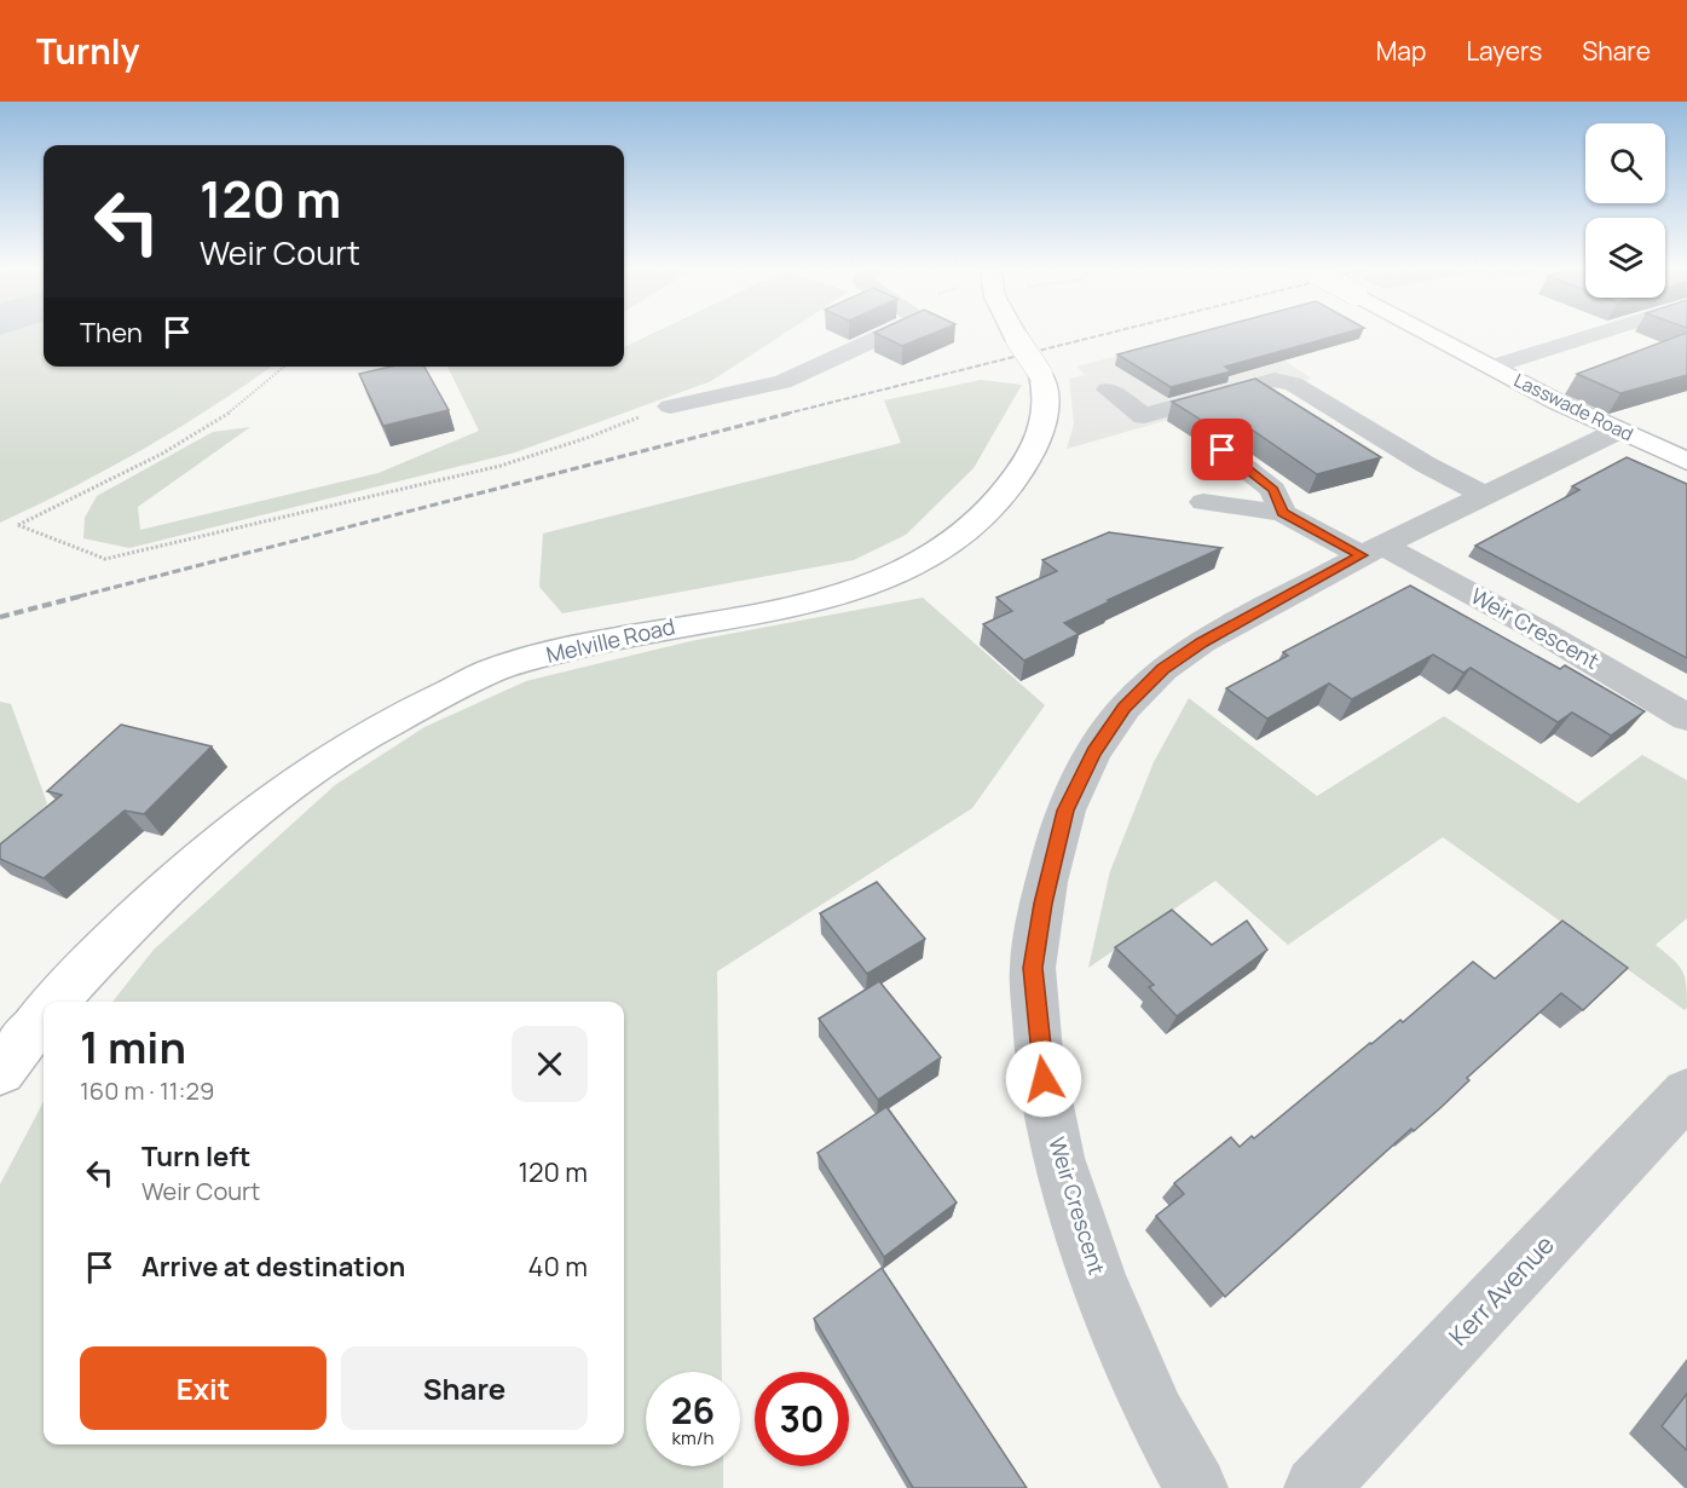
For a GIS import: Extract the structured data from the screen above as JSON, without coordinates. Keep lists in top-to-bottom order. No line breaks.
{"streets":{"main road":["Lasswade Road","Melville Road"],"street":["Weir Crescent","Kerr Avenue"]},"crossings":[["Lasswade Road","Weir Crescent"]],"page":{"header":"Turnly","nav":["Map","Layers","Share"],"turn":["120 m","Weir Court"],"then":"Then","heading":["1 min","160 m · 11:29"],"list":[{"name":"Turn left","note":"Weir Court","value":"120 m"},{"name":"Arrive at destination","value":"40 m"}],"buttons":["Exit","Share"],"speed":"26 km/h","limit":"30"}}
